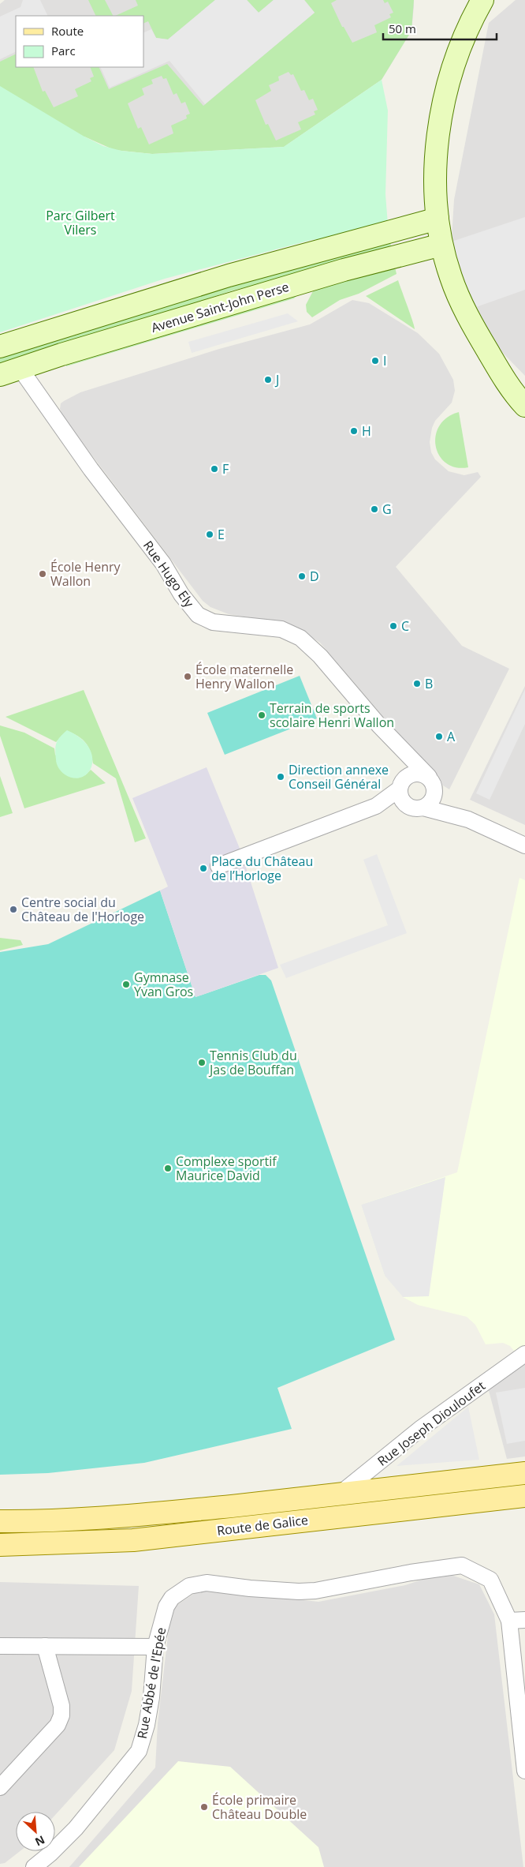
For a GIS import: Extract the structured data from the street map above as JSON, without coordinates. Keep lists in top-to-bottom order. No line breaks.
{"streets":{"main road":["Avenue Saint-John Perse","Route de Galice"],"street":["Rue Hugo Ely","Rue Joseph Diouloufet","Rue Abbé de l'Epée"]},"crossings":[["Avenue Saint-John Perse","Rue Hugo Ely"],["Rue Joseph Diouloufet","Route de Galice"]],"parks":["Parc Gilbert Vilers"],"places":["I","J","H","F","G","E","École Henry Wallon","D","C","École maternelle Henry Wallon","B","Terrain de sports scolaire Henri Wallon","A","Direction annexe Conseil Général","Place du Château de l’Horloge","Centre social du Château de l'Horloge","Gymnase Yvan Gros","Tennis Club du Jas de Bouffan","Complexe sportif Maurice David","École primaire Château Double"],"legend":["Route","Parc"],"scale_bar":"50 m","north":"bottom right"}
